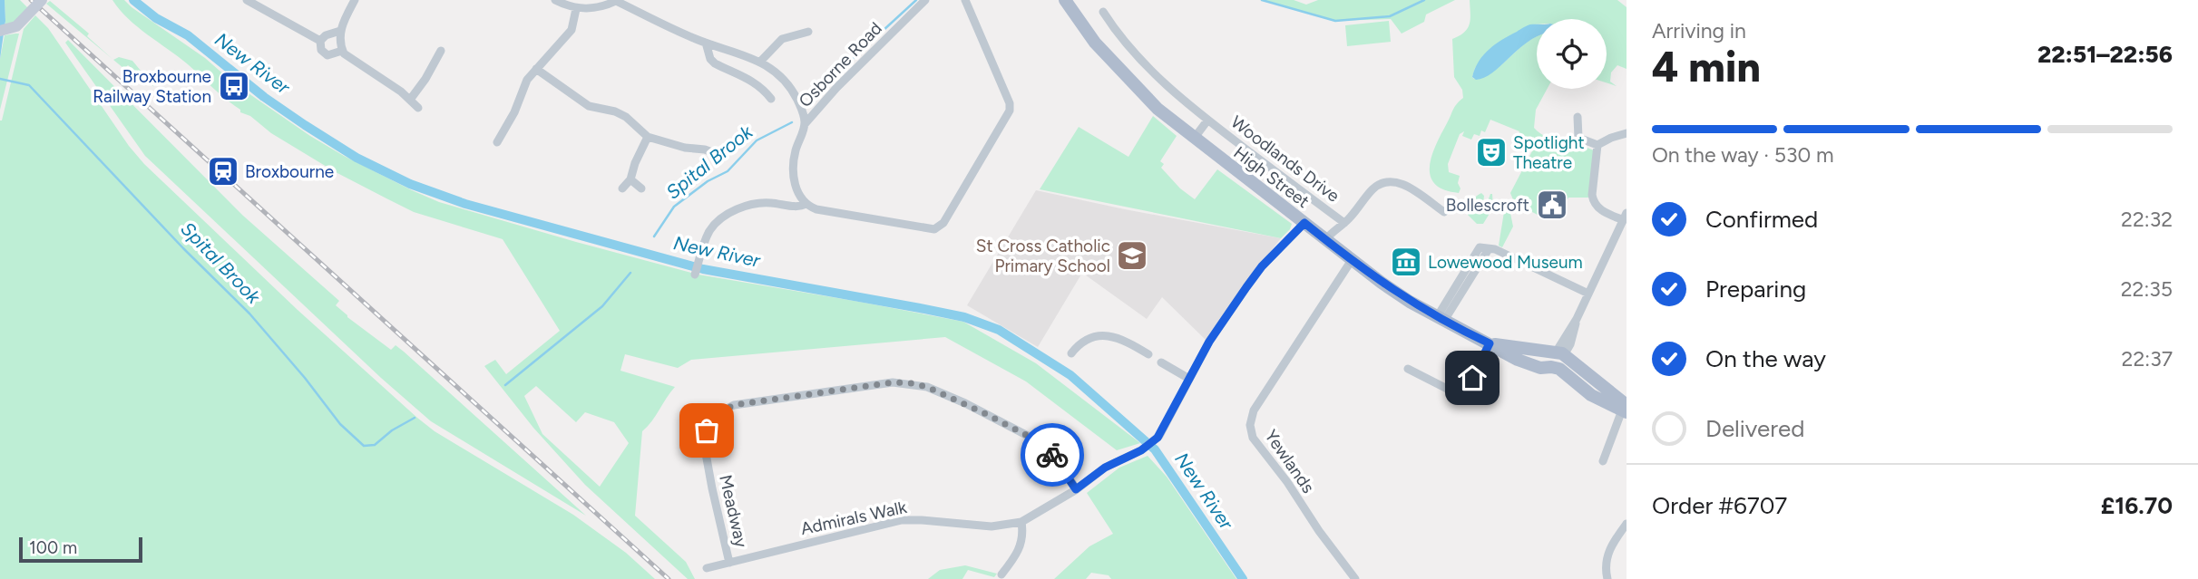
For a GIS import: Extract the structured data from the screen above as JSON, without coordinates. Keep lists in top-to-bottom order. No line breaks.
{"streets":{"main road":["High Street"],"street":["Osborne Road","Woodlands Drive","Yewlands","Meadway","Admirals Walk"]},"crossings":[["Woodlands Drive","High Street"],["High Street","Yewlands"],["Meadway","Admirals Walk"]],"water":["New River","Spital Brook"],"places":{"bus stop":["Broxbourne Railway Station"],"theatre":["Spotlight Theatre"],"station":["Broxbourne"],"public building":["Bollescroft"],"school or university":["St Cross Catholic Primary School"],"museum":["Lowewood Museum"]},"scale_bar":"100 m","page":{"heading":["4 min","Arriving in","22:51–22:56"],"panel":["Order #6707","£16.70"],"bar":"On the way · 530 m","list":[["Confirmed","22:32"],["Preparing","22:35"],["On the way","22:37"],"Delivered"],"scale":"100 m"}}
